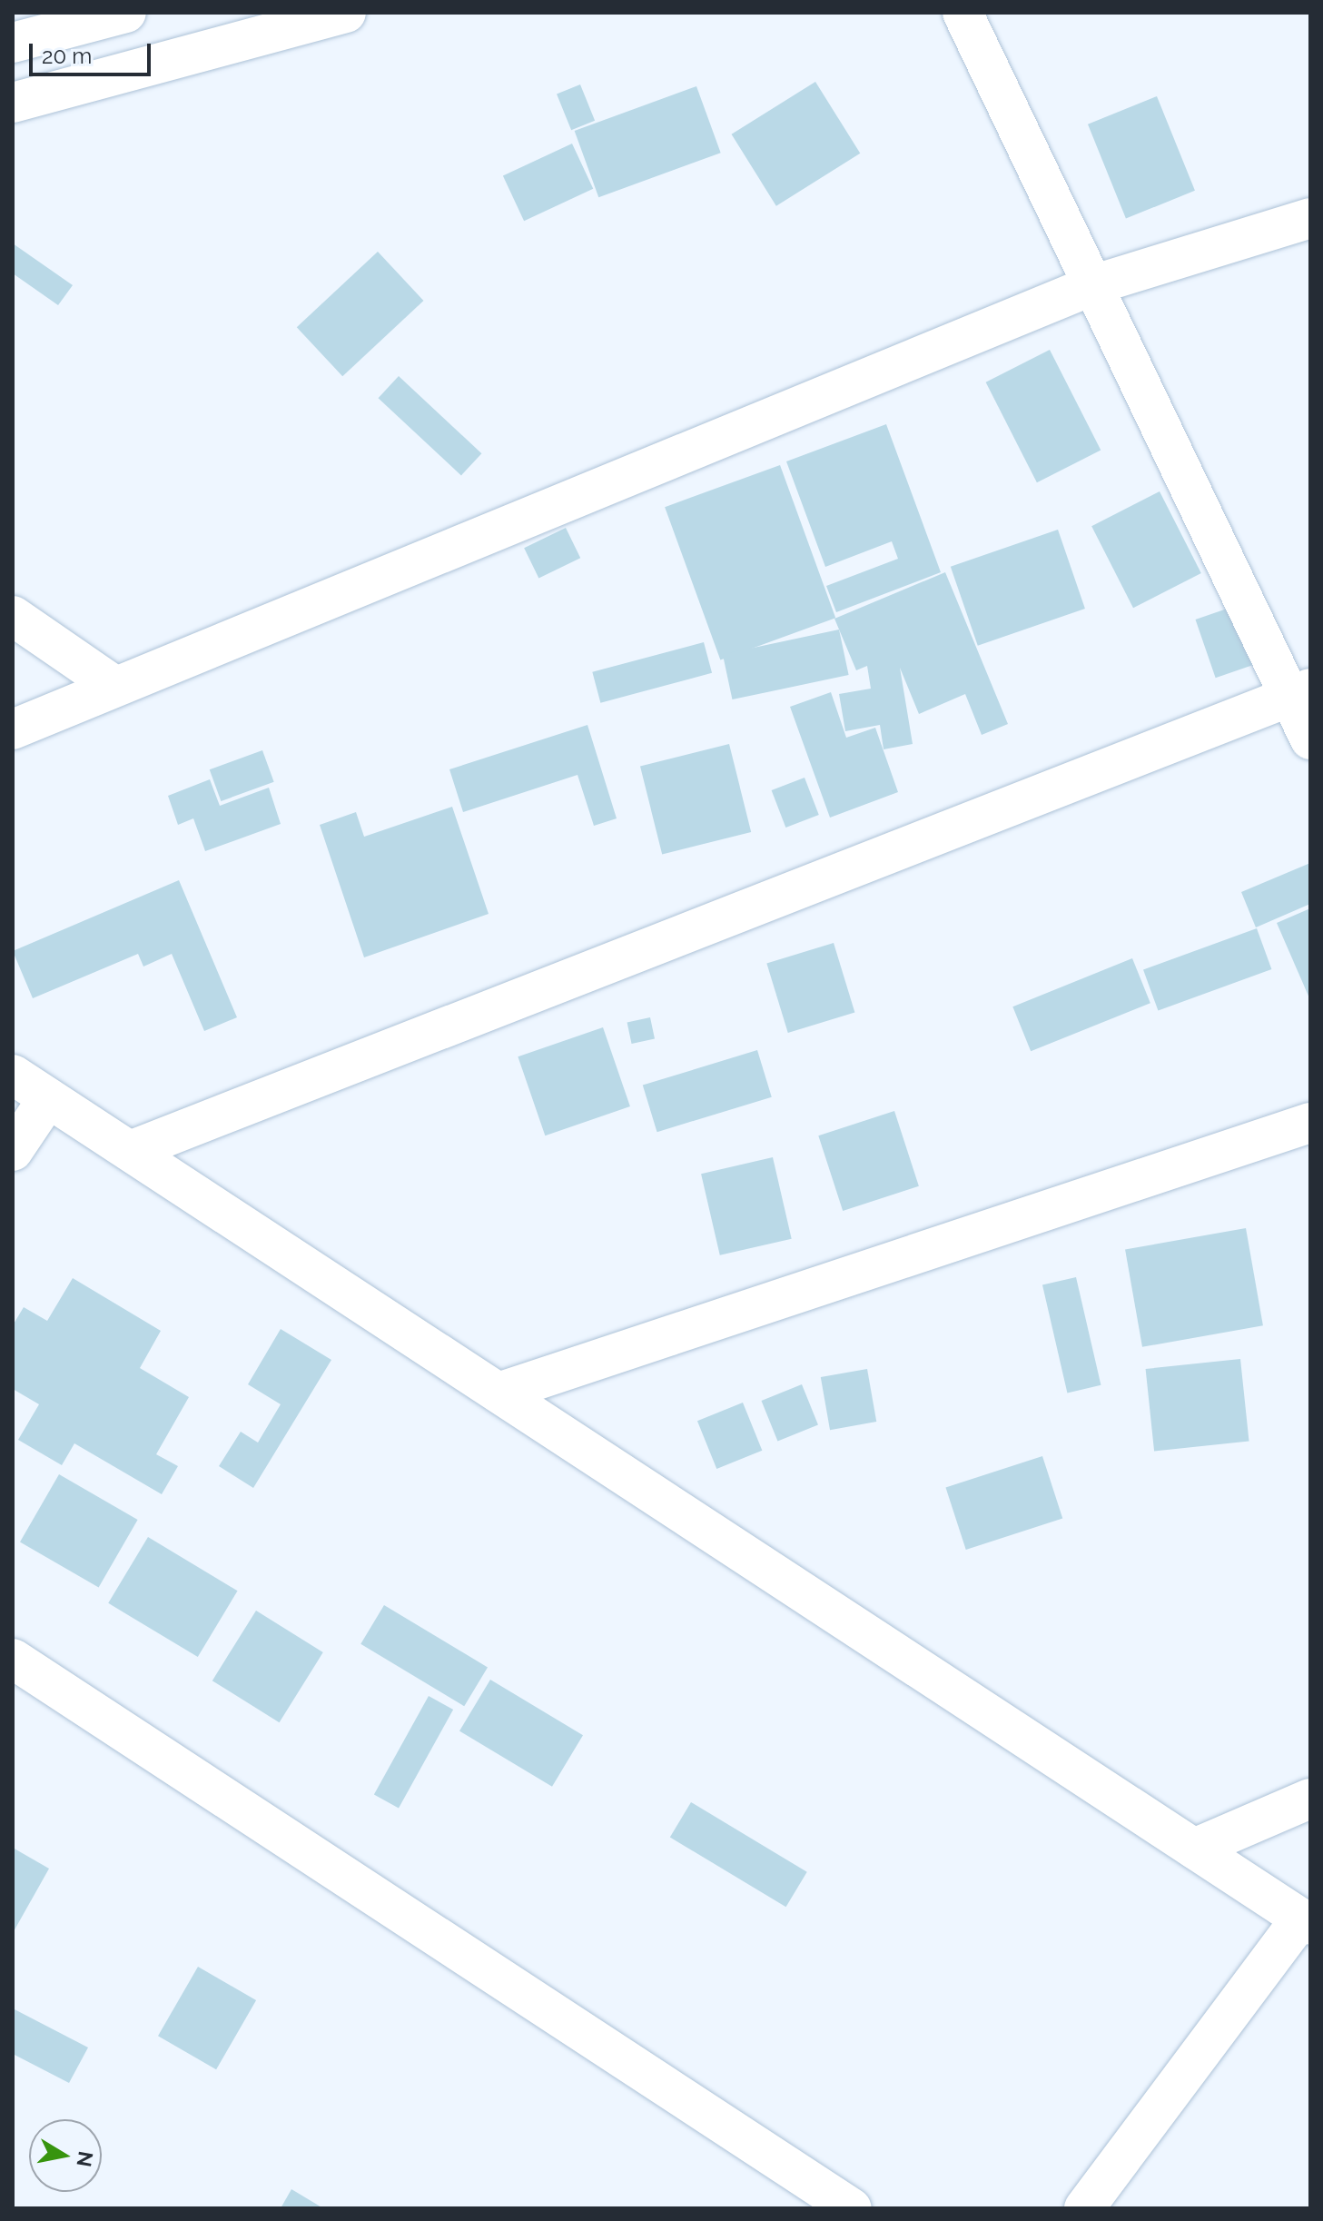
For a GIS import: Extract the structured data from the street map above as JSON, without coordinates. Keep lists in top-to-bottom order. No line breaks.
{"scale_bar":"20 m","north":"right"}
